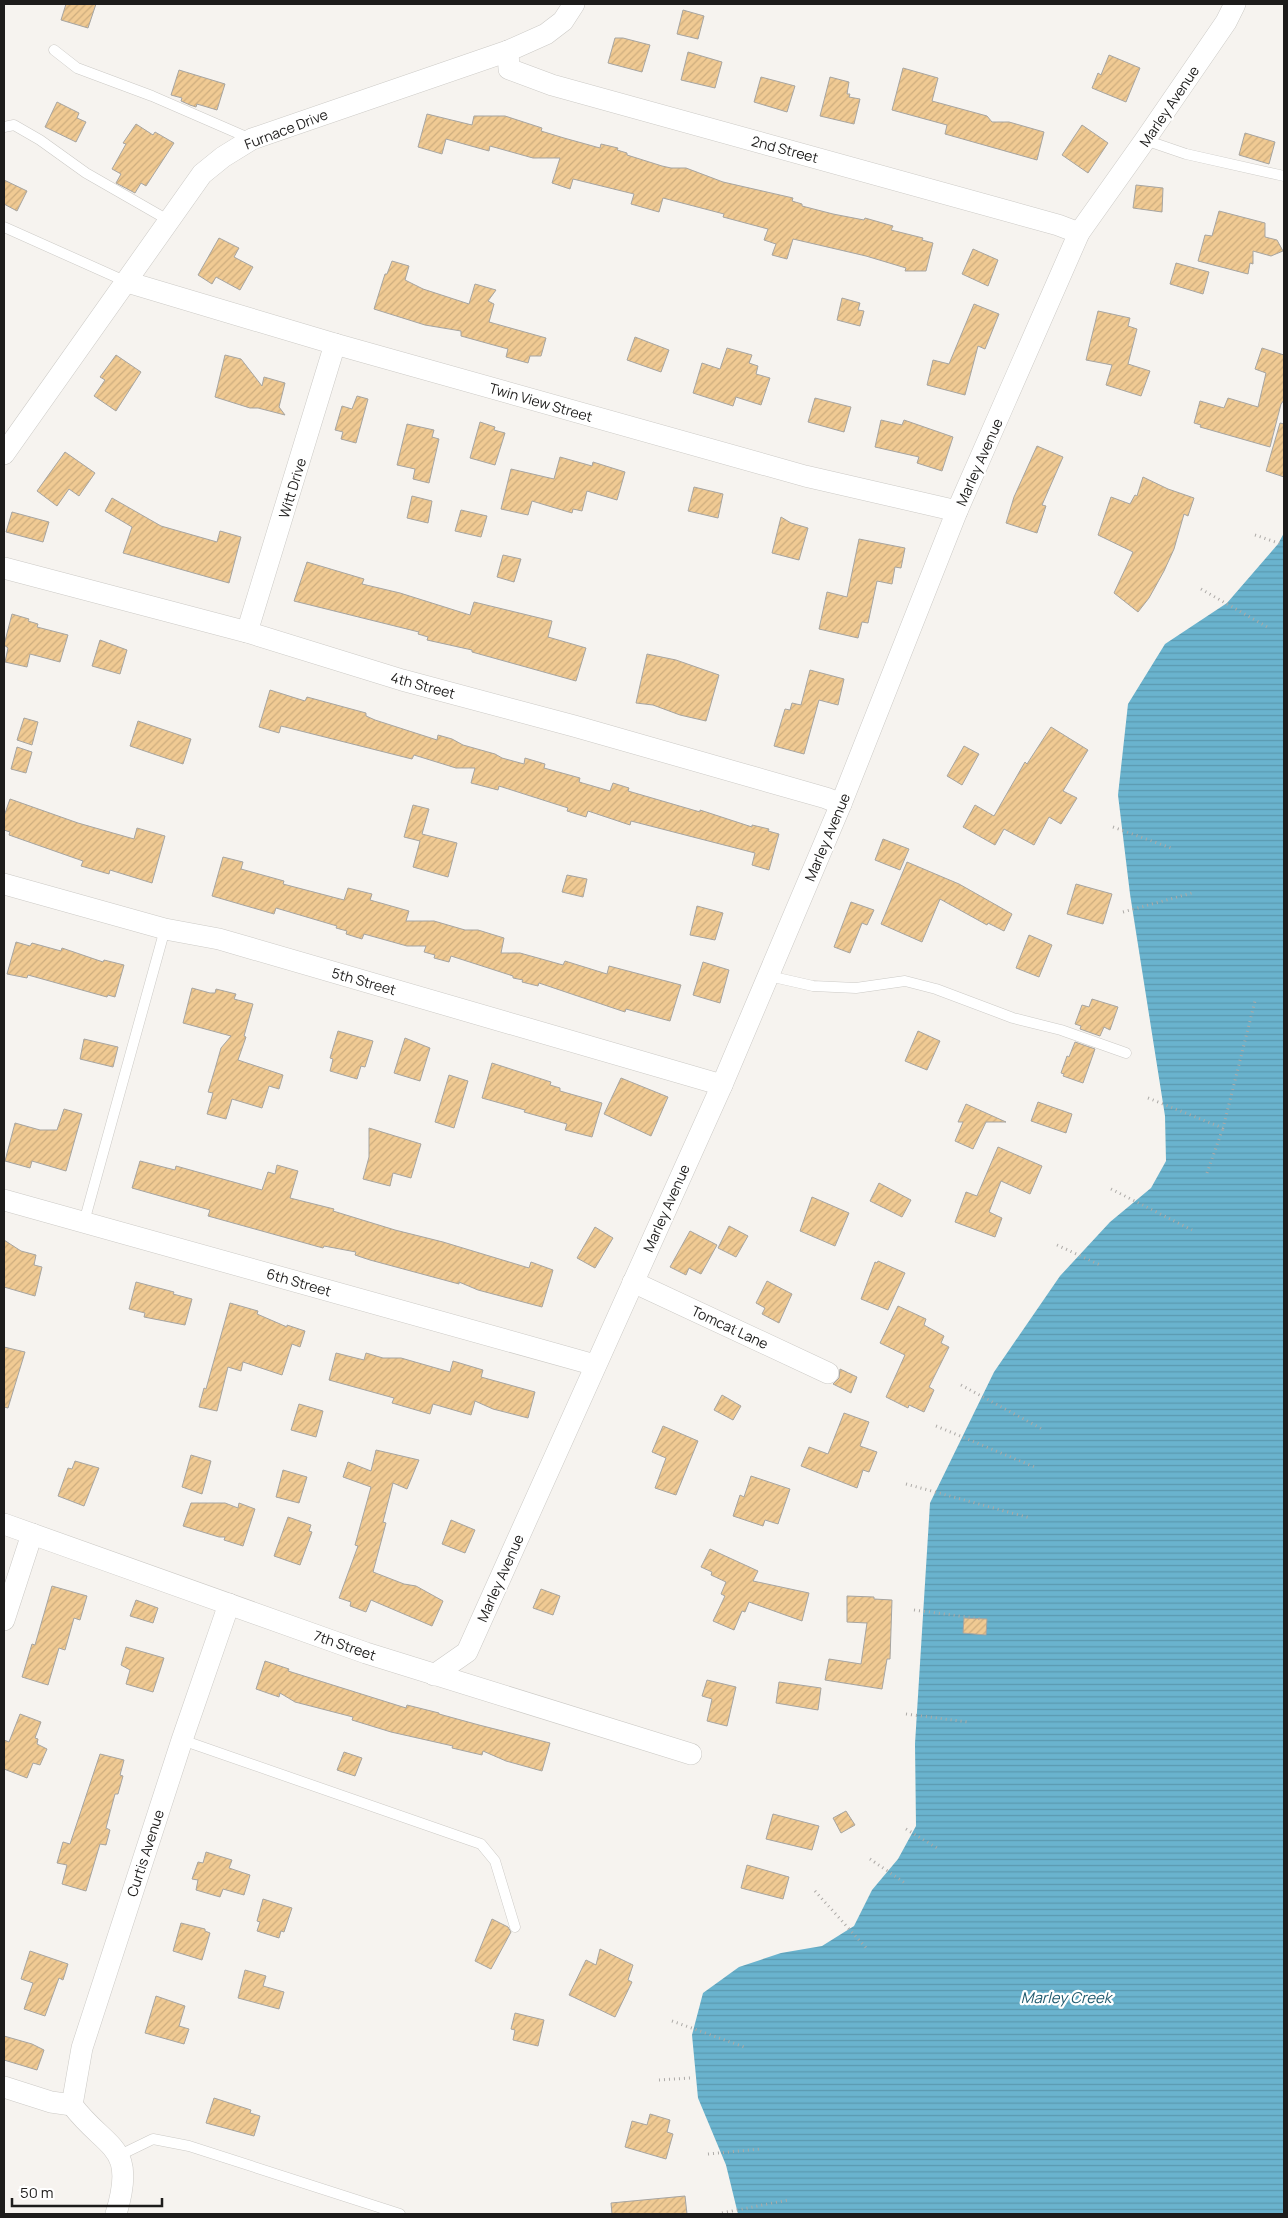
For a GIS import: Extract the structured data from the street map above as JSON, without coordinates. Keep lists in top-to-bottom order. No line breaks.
{"streets":{"street":["Marley Avenue","Furnace Drive","2nd Street","Twin View Street","Witt Drive","4th Street","5th Street","6th Street","Tomcat Lane","7th Street","Curtis Avenue"]},"crossings":[["Marley Avenue","2nd Street"],["Marley Avenue","Twin View Street"],["Marley Avenue","4th Street"],["Marley Avenue","5th Street"],["Marley Avenue","6th Street"],["Marley Avenue","Tomcat Lane"],["Marley Avenue","7th Street"],["Furnace Drive","2nd Street"],["Furnace Drive","Twin View Street"],["Twin View Street","Witt Drive"],["Witt Drive","4th Street"],["7th Street","Curtis Avenue"]],"water":["Marley Creek"],"scale_bar":"50 m"}
